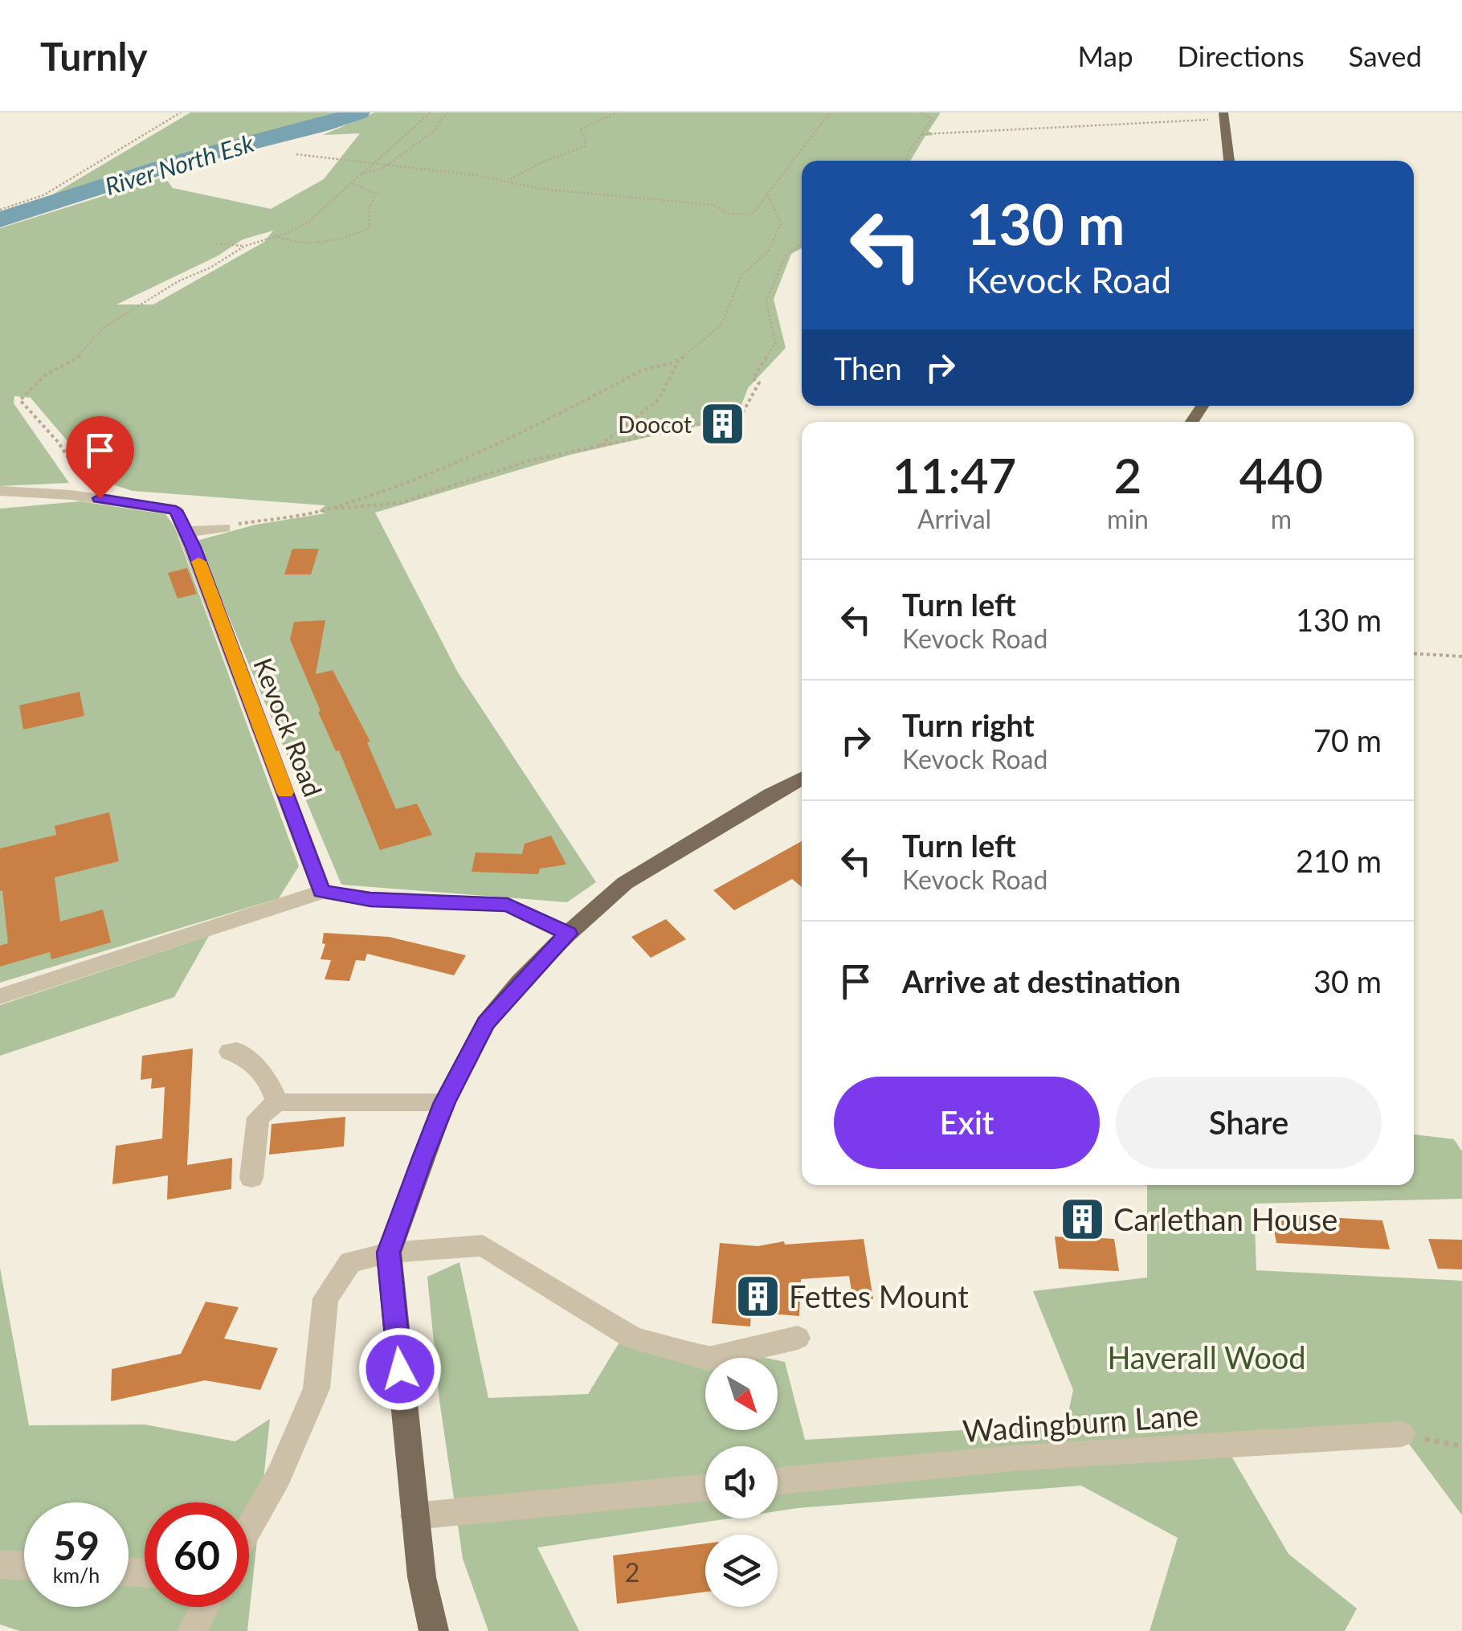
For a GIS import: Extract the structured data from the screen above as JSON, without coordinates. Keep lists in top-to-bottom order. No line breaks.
{"streets":{"street":["Kevock Road","Wadingburn Lane"]},"water":["River North Esk"],"parks":["Haverall Wood"],"places":{"building":["Doocot","Carlethan House","Fettes Mount"]},"house_numbers":["2"],"north":"bottom right","page":{"header":"Turnly","nav":["Map","Directions","Saved"],"turn":["130 m","Kevock Road"],"then":"Then","eta":["11:47","Arrival","2","min","440","m"],"list":[{"name":"Turn left","note":"Kevock Road","value":"130 m"},{"name":"Turn right","note":"Kevock Road","value":"70 m"},{"name":"Turn left","note":"Kevock Road","value":"210 m"},{"name":"Arrive at destination","value":"30 m"}],"buttons":["Exit","Share"],"speed":"59 km/h","limit":"60"}}
